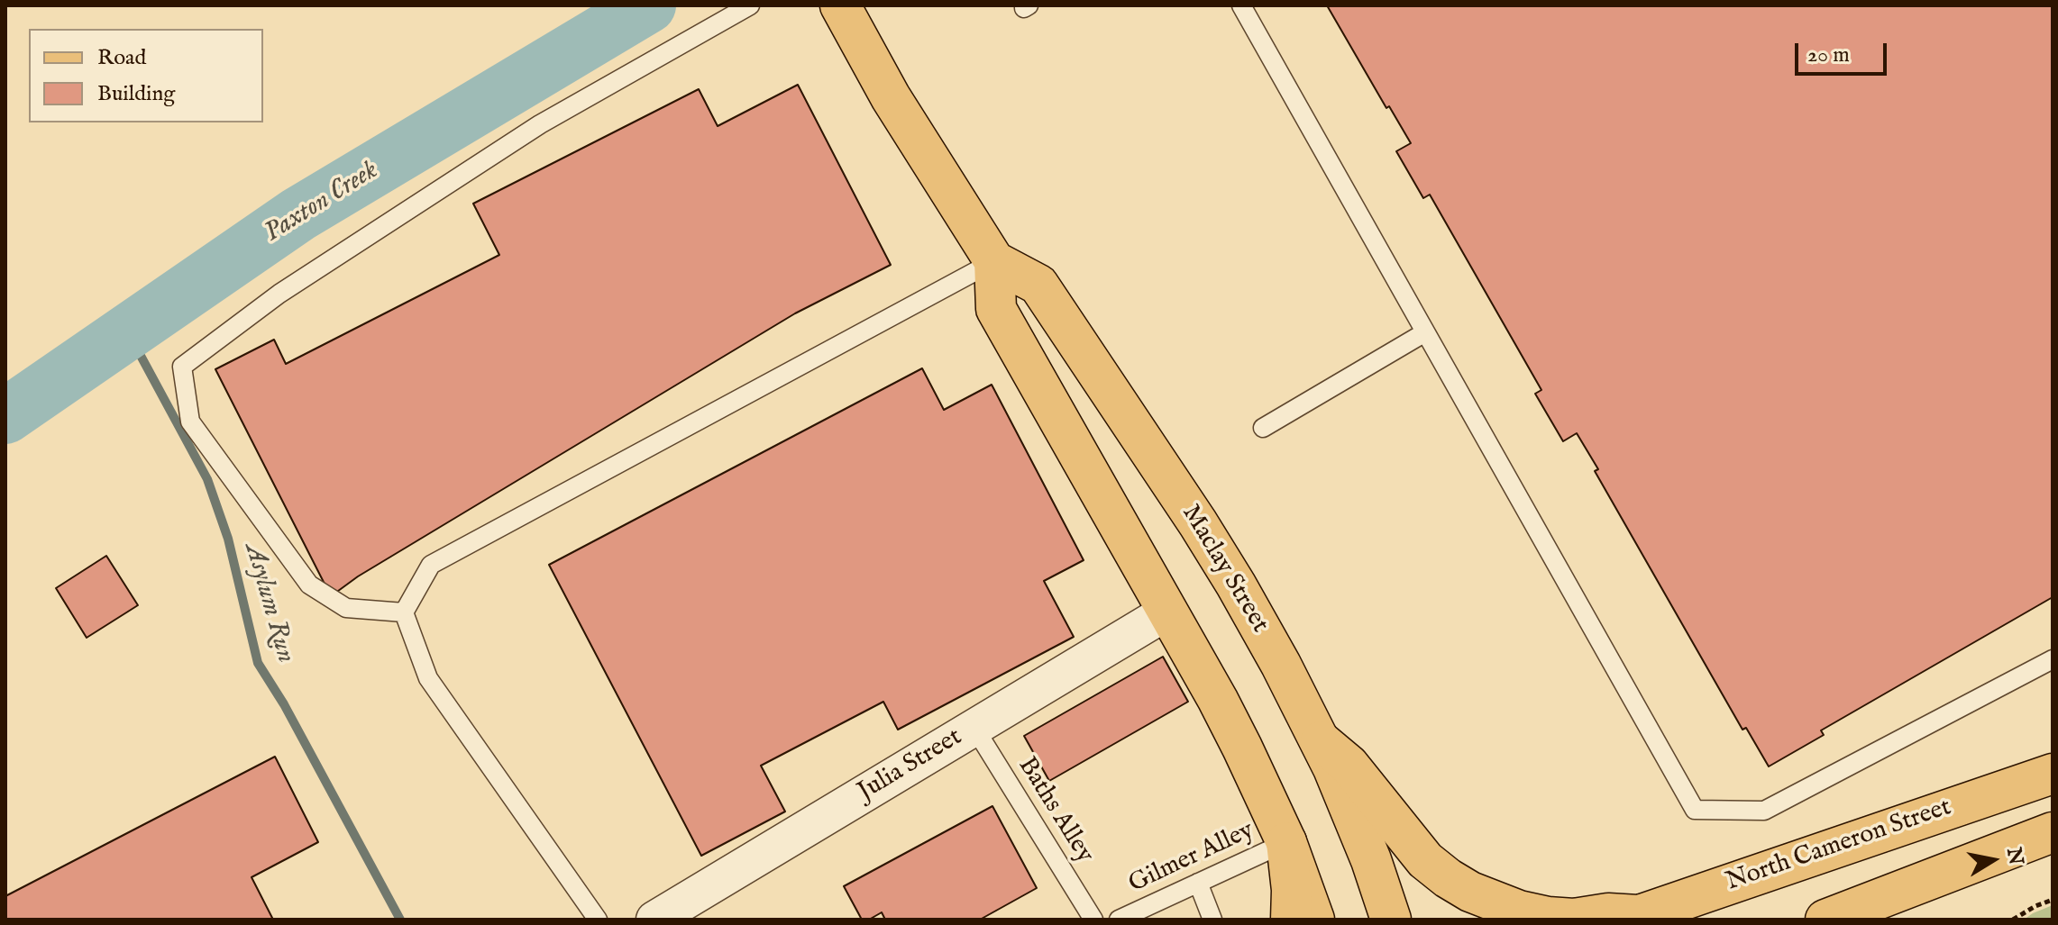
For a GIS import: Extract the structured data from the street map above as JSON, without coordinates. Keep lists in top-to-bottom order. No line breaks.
{"streets":{"main road":["Maclay Street","North Cameron Street"],"street":["Julia Street"],"lane":["Baths Alley","Gilmer Alley"]},"crossings":[["Julia Street","Baths Alley"]],"water":["Paxton Creek","Asylum Run"],"legend":["Road","Building"],"scale_bar":"20 m","north":"right"}
